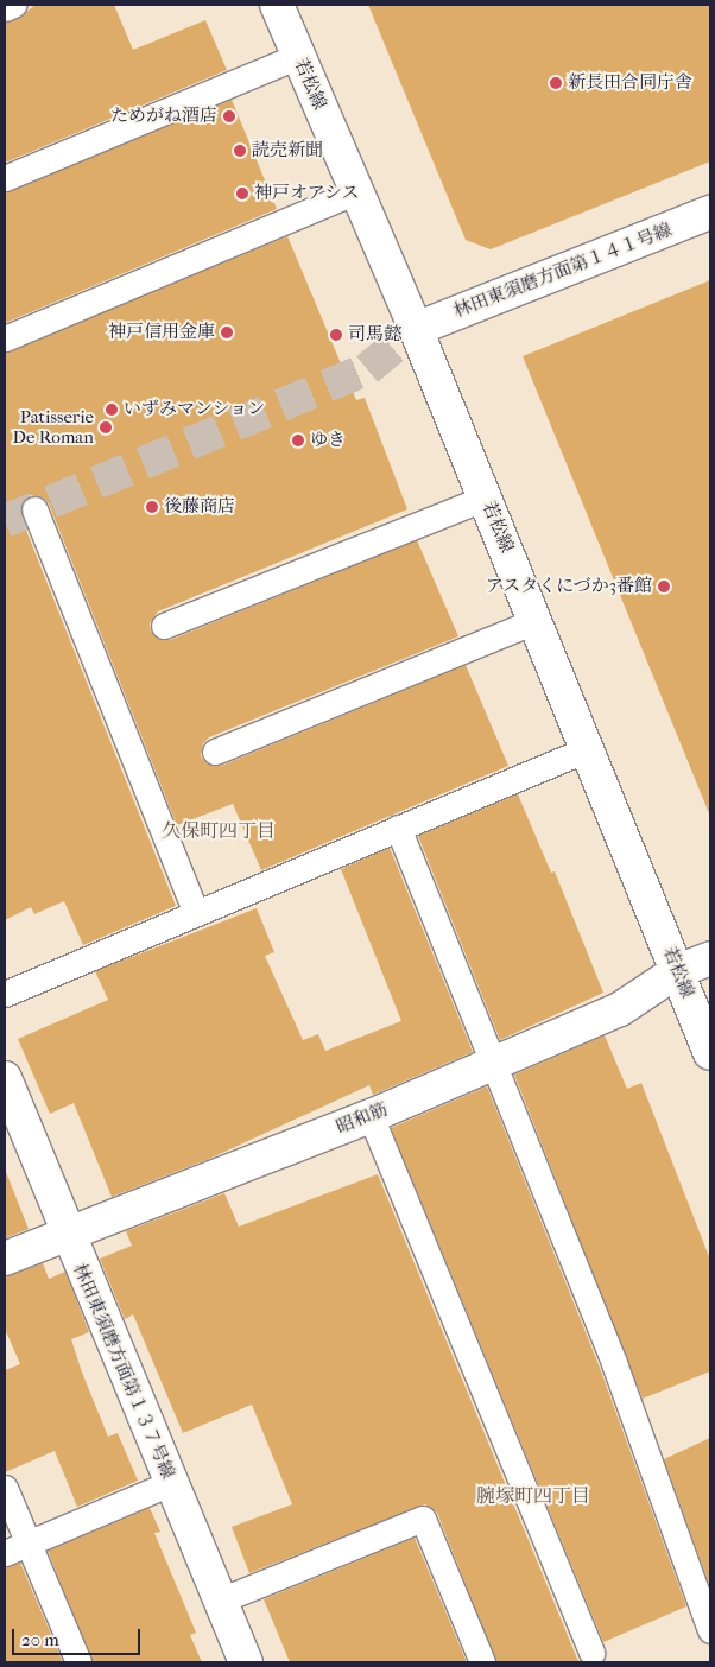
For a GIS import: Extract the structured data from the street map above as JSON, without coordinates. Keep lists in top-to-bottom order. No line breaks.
{"streets":{"street":["若松線","林田東須磨方面第１４１号線","昭和筋","林田東須磨方面第１３７号線"]},"crossings":[["若松線","林田東須磨方面第１４１号線"],["若松線","昭和筋"],["昭和筋","林田東須磨方面第１３７号線"]],"districts":["久保町四丁目","腕塚町四丁目"],"places":["新長田合同庁舎","ためがね酒店","読売新聞","神戸オアシス","神戸信用金庫","司馬懿","いずみマンション","Patisserie De Roman","ゆき","後藤商店","アスタくにづか3番館"],"scale_bar":"20 m"}
